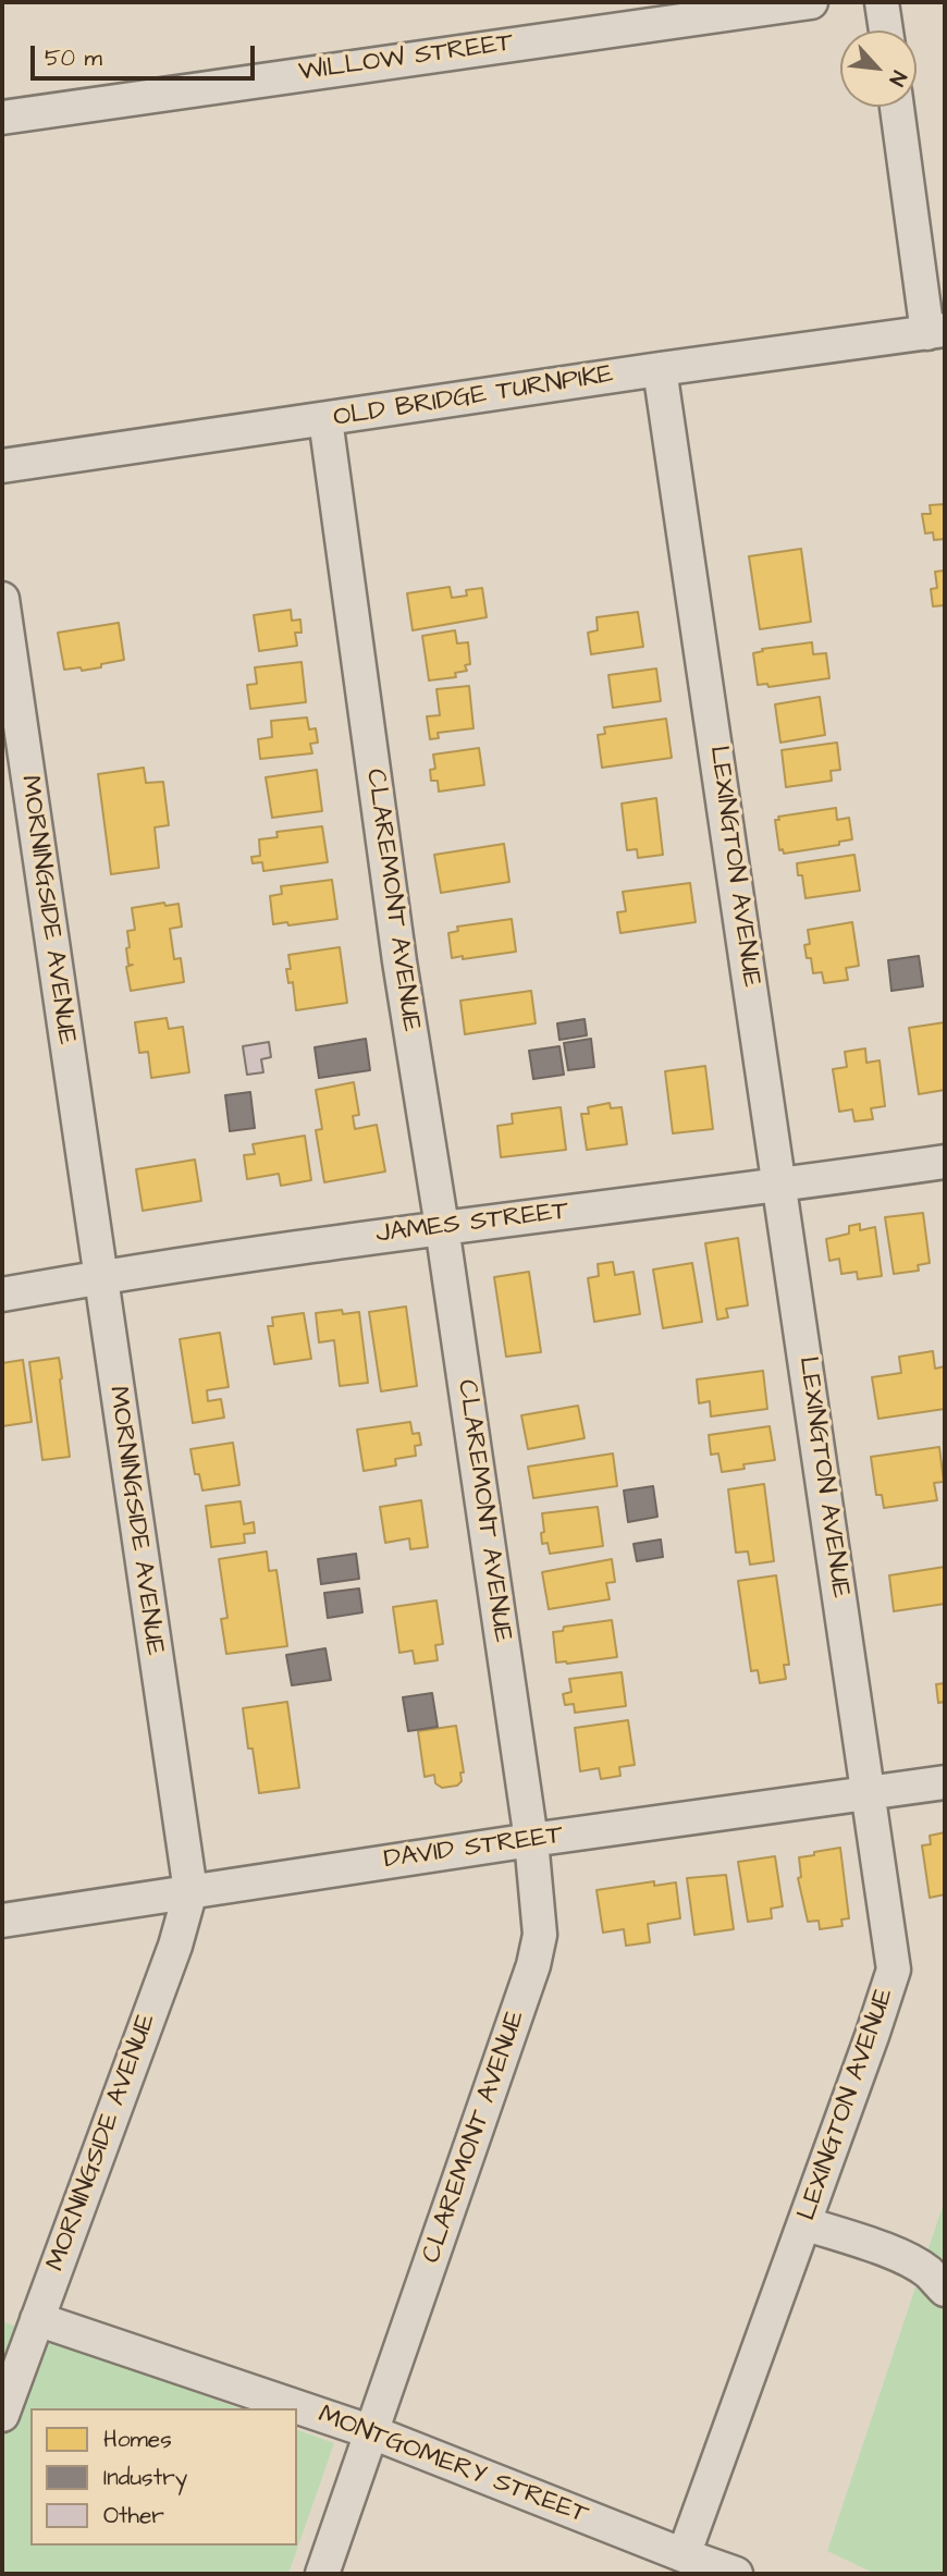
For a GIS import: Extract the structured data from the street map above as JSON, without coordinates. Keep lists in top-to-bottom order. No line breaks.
{"streets":{"street":["WILLOW STREET","OLD BRIDGE TURNPIKE","LEXINGTON AVENUE","CLAREMONT AVENUE","MORNINGSIDE AVENUE","JAMES STREET","DAVID STREET","MONTGOMERY STREET"]},"crossings":[["OLD BRIDGE TURNPIKE","LEXINGTON AVENUE"],["OLD BRIDGE TURNPIKE","CLAREMONT AVENUE"],["LEXINGTON AVENUE","JAMES STREET"],["LEXINGTON AVENUE","DAVID STREET"],["LEXINGTON AVENUE","MONTGOMERY STREET"],["CLAREMONT AVENUE","JAMES STREET"],["CLAREMONT AVENUE","DAVID STREET"],["CLAREMONT AVENUE","MONTGOMERY STREET"],["MORNINGSIDE AVENUE","JAMES STREET"],["MORNINGSIDE AVENUE","DAVID STREET"],["MORNINGSIDE AVENUE","MONTGOMERY STREET"]],"legend":["Homes","Industry","Other"],"scale_bar":"50 m","north":"bottom right"}
